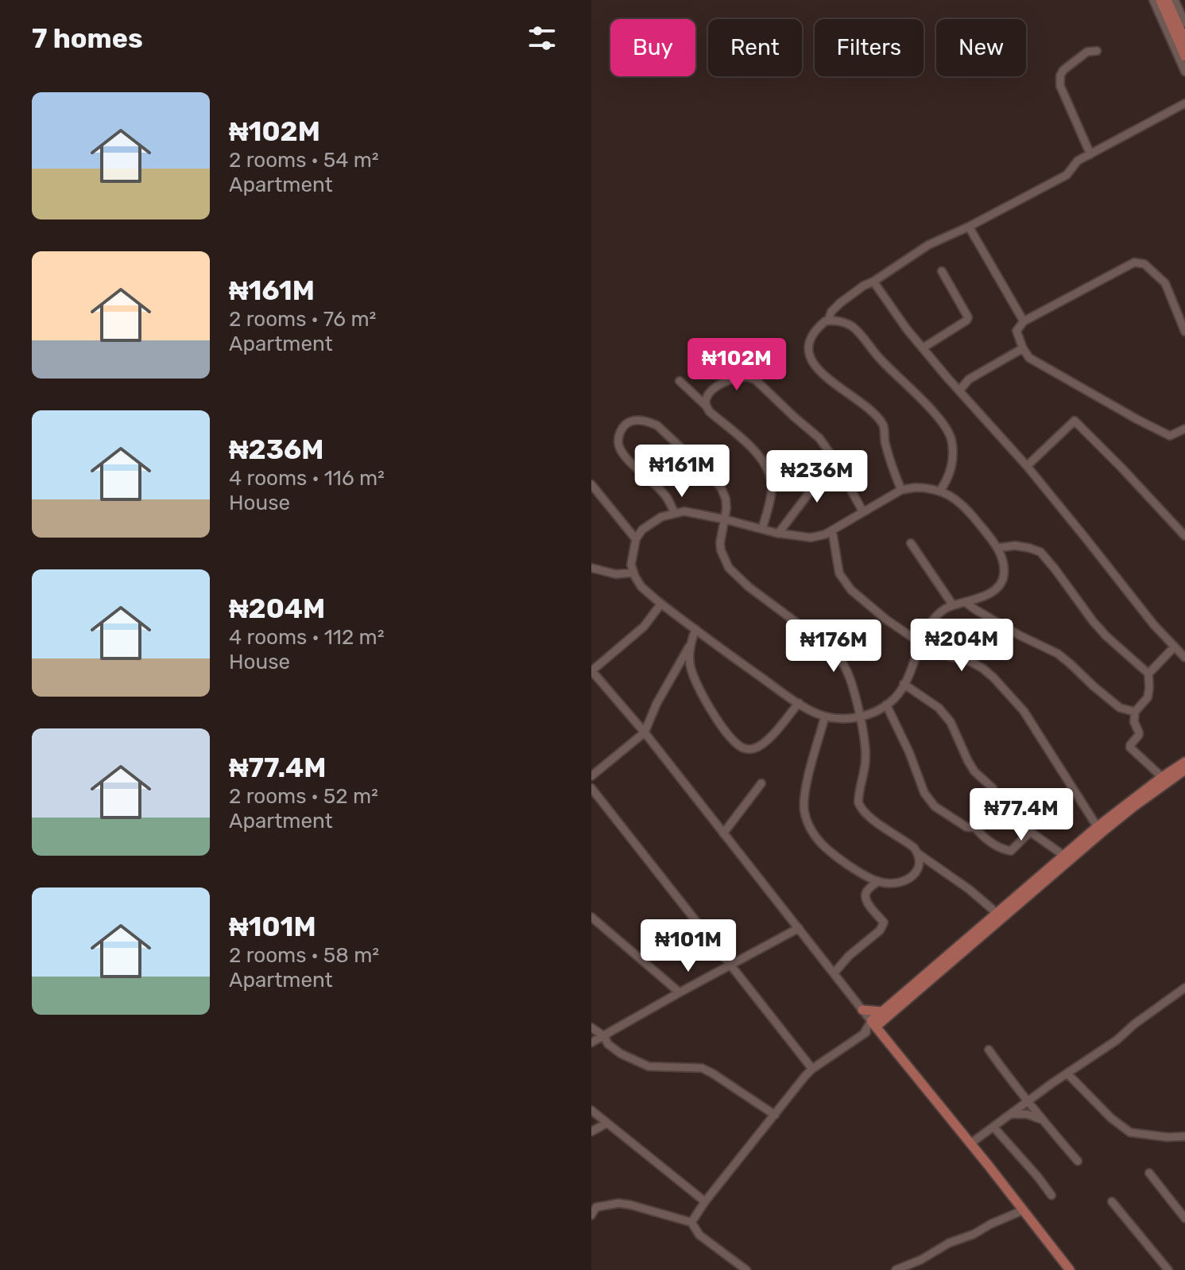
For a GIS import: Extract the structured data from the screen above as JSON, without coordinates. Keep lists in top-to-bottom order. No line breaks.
{"page":{"heading":"7 homes","chip":["Buy","Rent","Filters","New"],"list":[{"name":"₦102M","note":"2 rooms · 54 m² · Apartment"},{"name":"₦161M","note":"2 rooms · 76 m² · Apartment"},{"name":"₦236M","note":"4 rooms · 116 m² · House"},{"name":"₦204M","note":"4 rooms · 112 m² · House"},{"name":"₦77.4M","note":"2 rooms · 52 m² · Apartment"},{"name":"₦101M","note":"2 rooms · 58 m² · Apartment"}],"price":["₦102M","₦161M","₦236M","₦204M","₦176M","₦77.4M","₦101M"]}}
